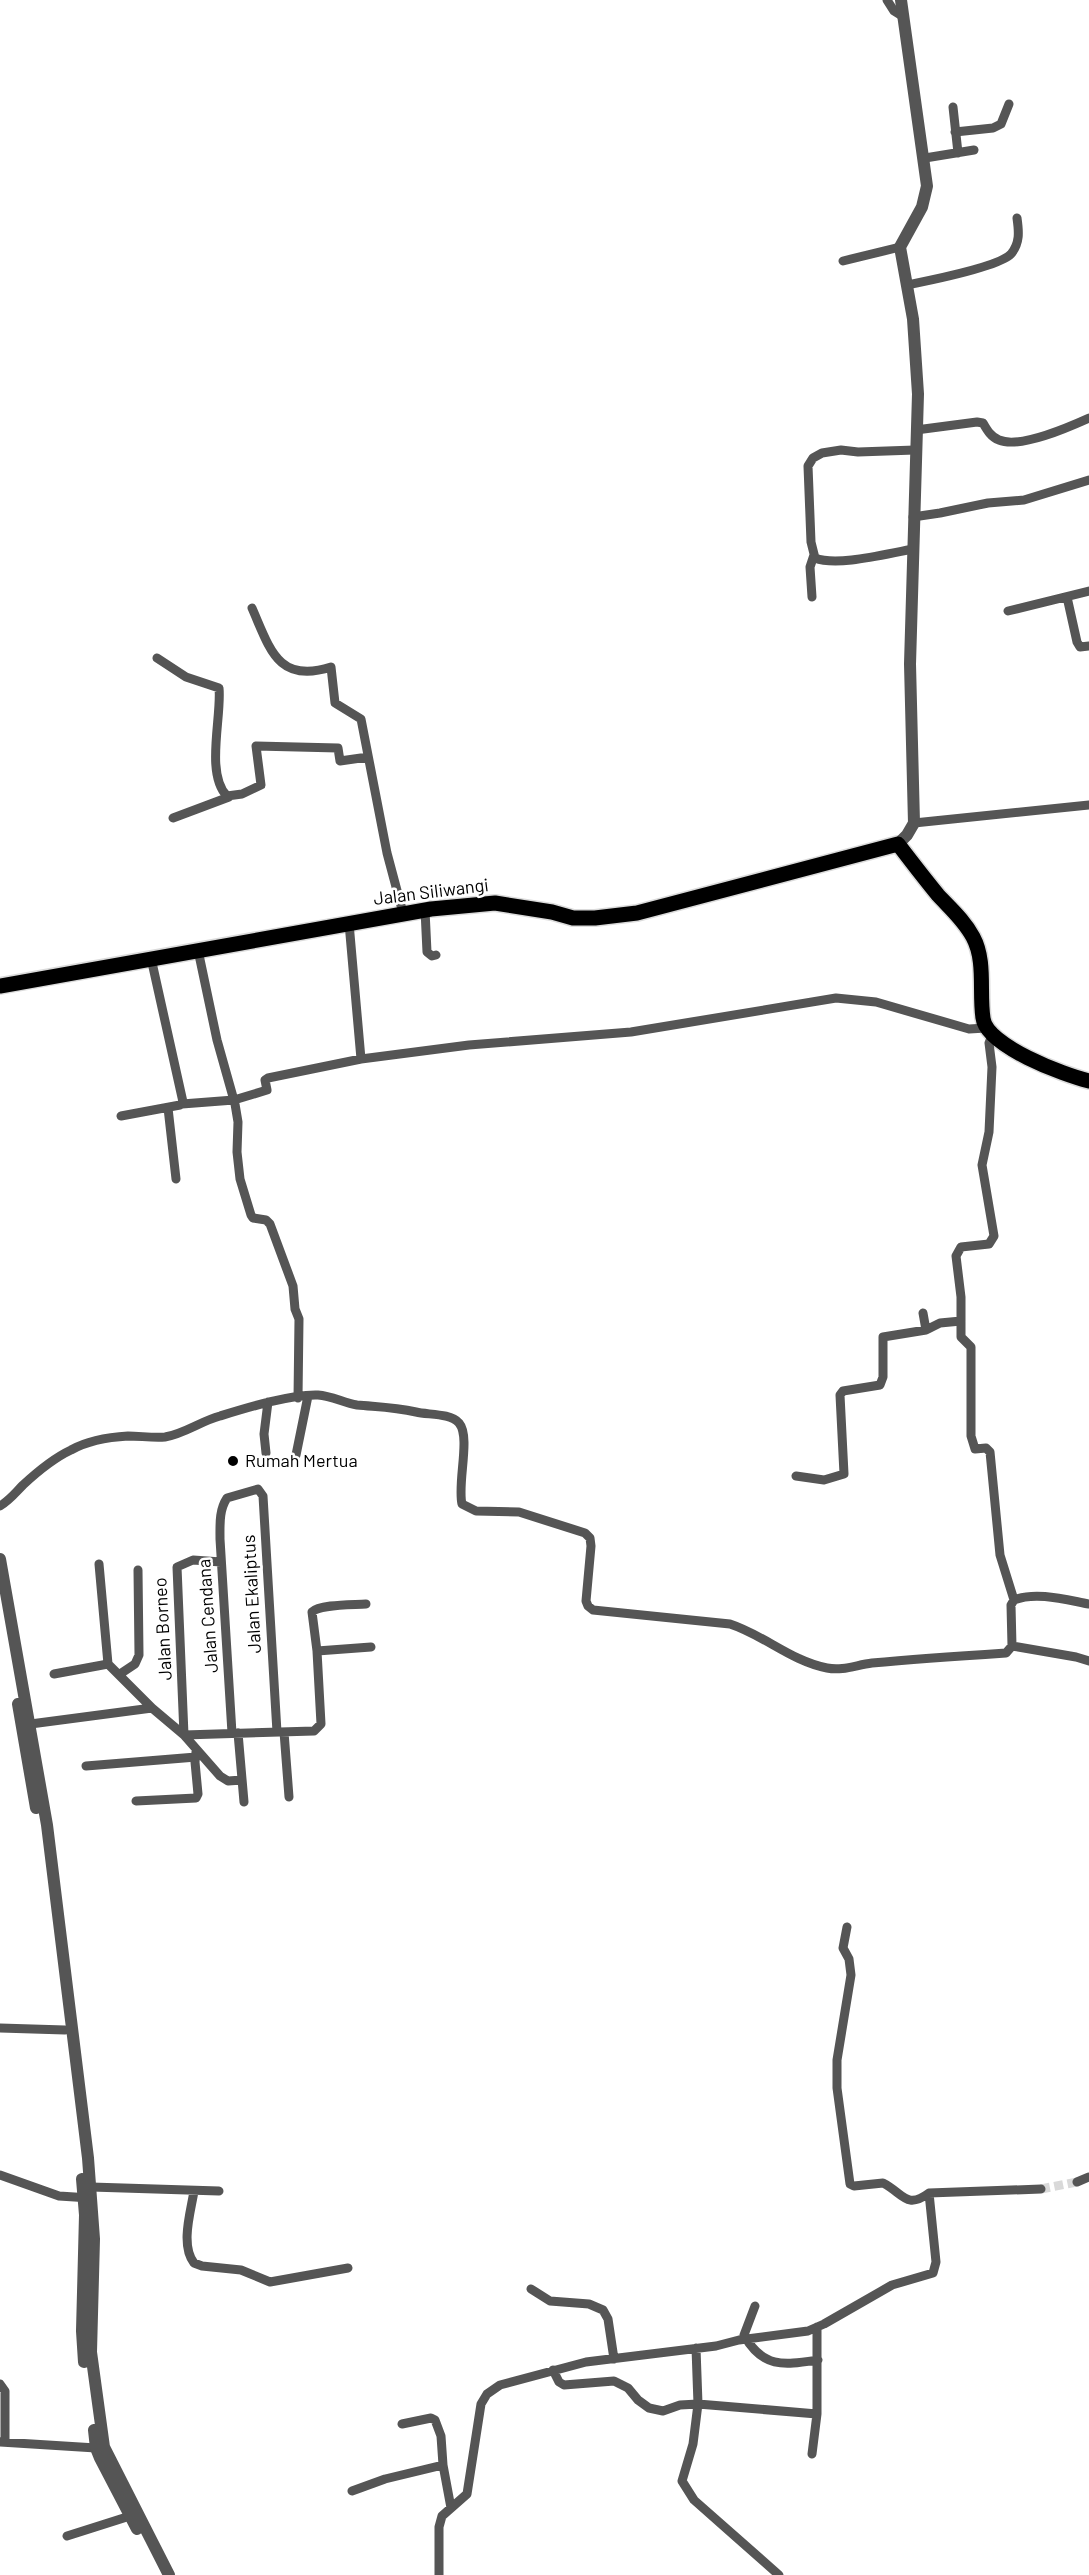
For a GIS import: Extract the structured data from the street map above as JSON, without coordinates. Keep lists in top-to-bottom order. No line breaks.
{"streets":{"main road":["Jalan Siliwangi"],"street":["Jalan Ekaliptus","Jalan Cendana","Jalan Borneo"]},"crossings":[["Jalan Ekaliptus","Jalan Cendana"],["Jalan Cendana","Jalan Borneo"]],"places":["Rumah Mertua"]}
